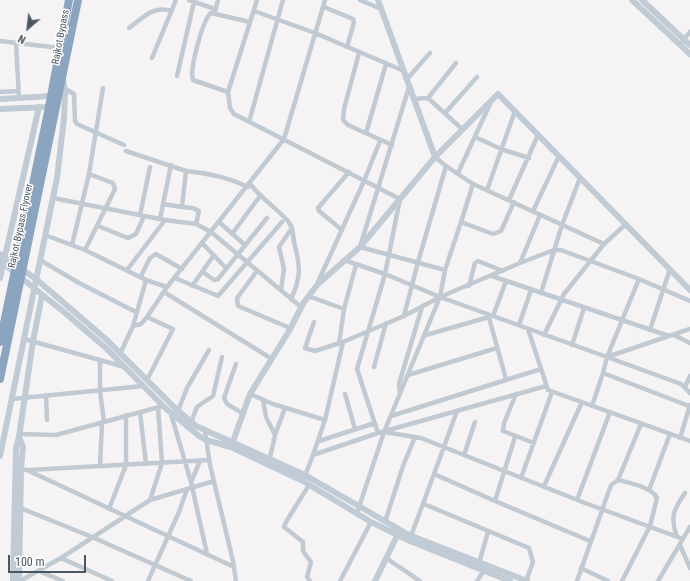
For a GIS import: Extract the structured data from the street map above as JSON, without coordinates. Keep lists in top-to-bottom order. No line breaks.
{"streets":{"highway":["Rajkot Bypass","Rajkot Bypass Flyover"]},"crossings":[["Rajkot Bypass","Rajkot Bypass Flyover"]],"scale_bar":"100 m","north":"bottom left"}
